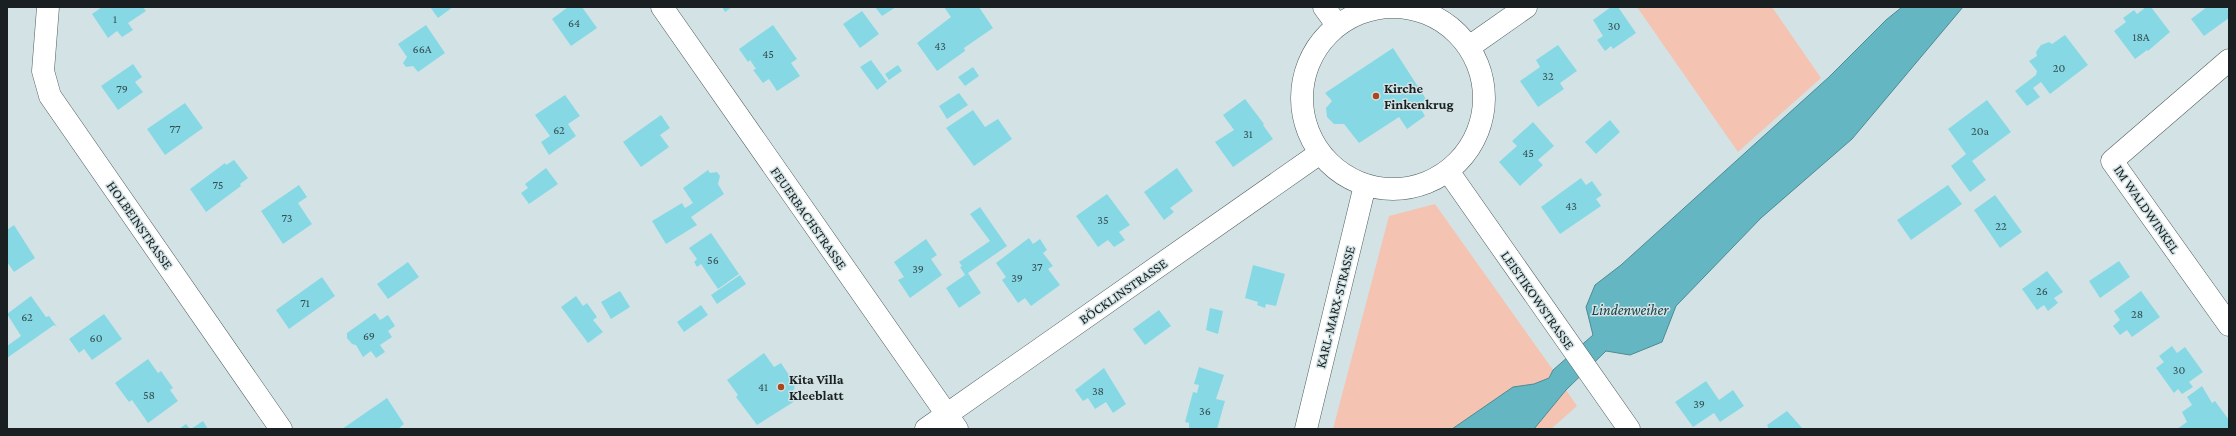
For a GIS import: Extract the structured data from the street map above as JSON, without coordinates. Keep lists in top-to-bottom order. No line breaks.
{"streets":{"street":["IM WALDWINKEL","FEUERBACHSTRASSE","HOLBEINSTRASSE","BÖCKLINSTRASSE","LEISTIKOWSTRASSE","KARL-MARX-STRASSE"]},"crossings":[["FEUERBACHSTRASSE","BÖCKLINSTRASSE"]],"water":["Lindenweiher"],"places":["Kirche Finkenkrug","Kita Villa Kleeblatt"],"house_numbers":["1","64","30","18A","43","66A","45","20","32","79","77","62","20a","31","45","75","43","73","35","22","56","37","39","39","26","71","28","62","69","60","30","41","38","58","39","36"]}
